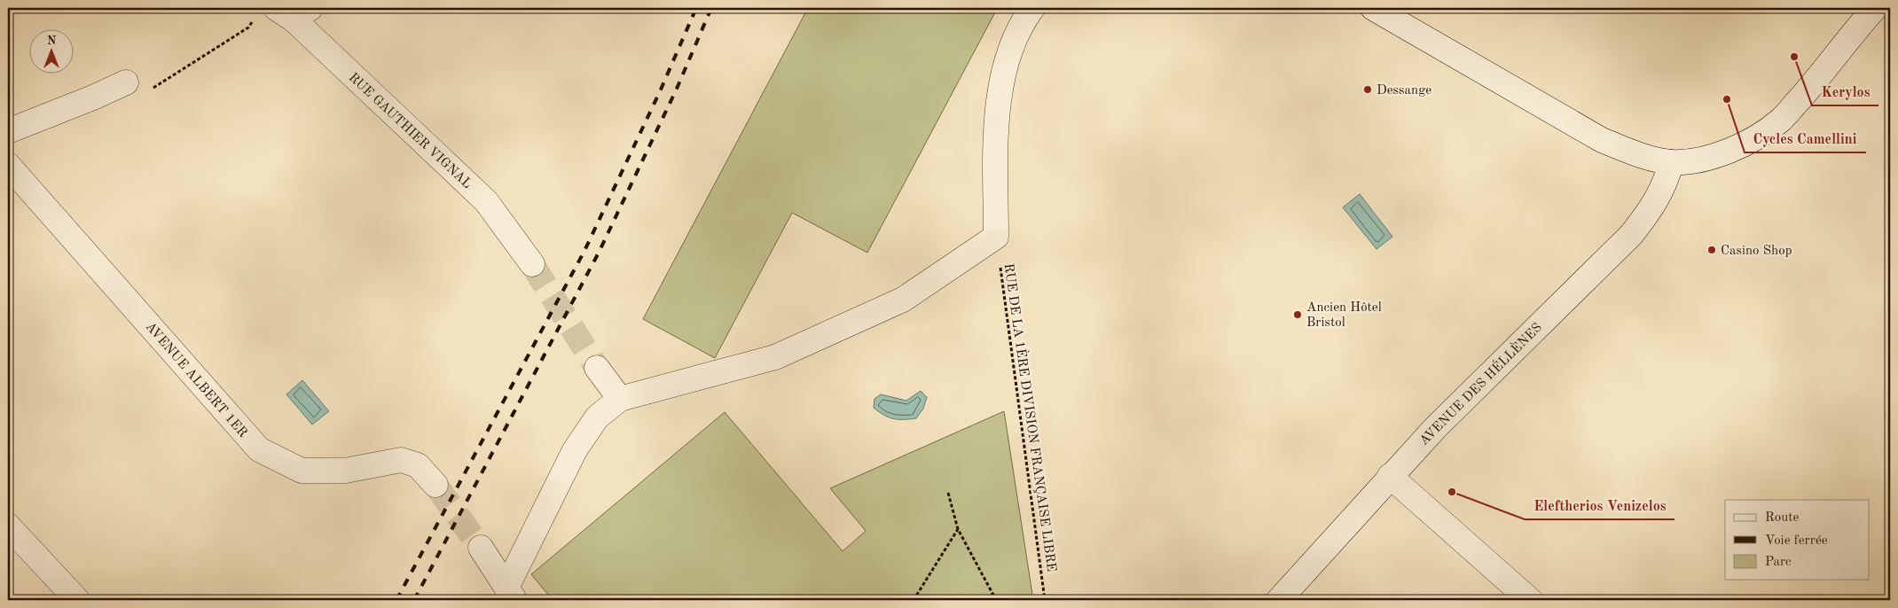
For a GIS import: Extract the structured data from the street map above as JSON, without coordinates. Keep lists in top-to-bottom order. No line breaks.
{"streets":{"street":["RUE GAUTHIER VIGNAL","AVENUE ALBERT 1ER","AVENUE DES HÉLLÈNES"],"path":["RUE DE LA 1ÈRE DIVISION FRANÇAISE LIBRE"]},"places":["Kerylos","Dessange","Cycles Camellini","Casino Shop","Ancien Hôtel Bristol","Eleftherios Venizelos"],"legend":["Route","Voie ferrée","Parc"],"north":"top"}
